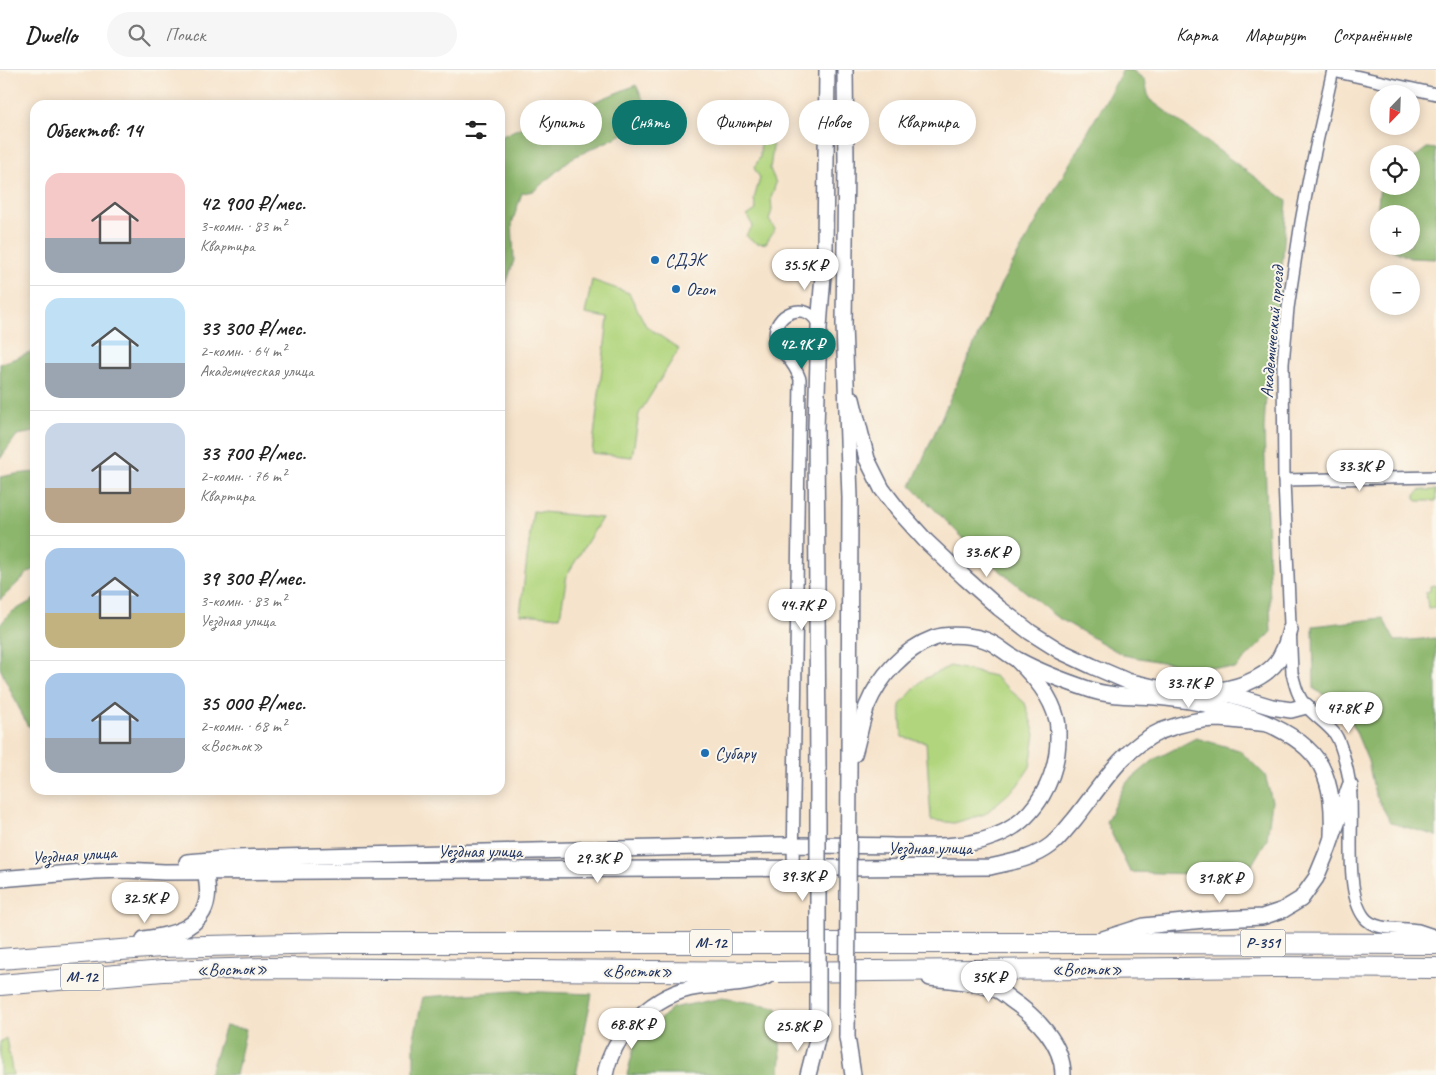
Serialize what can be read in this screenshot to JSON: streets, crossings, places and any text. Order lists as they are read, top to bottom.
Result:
{
  "streets": {
    "highway": ["М-12", "Р-351", "«Восток»"],
    "street": ["Академический проезд", "Уездная улица"]
  },
  "crossings": [
    ["Р-351", "«Восток»"]
  ],
  "places": ["СДЭК", "Ozon", "Субару"],
  "north": "bottom left",
  "page": {
    "header": "Dwello",
    "search": "Поиск",
    "nav": ["Карта", "Маршрут", "Сохранённые"],
    "map_buttons": ["+", "−"],
    "chip": [
      "Купить",
      "Снять",
      "Фильтры",
      "Новое",
      "Квартира"
    ],
    "heading": "Объектов: 14",
    "list": [
      {
        "name": "42 900 ₽/мес.",
        "note": "3-комн. · 83 m² · Квартира"
      },
      {
        "name": "33 300 ₽/мес.",
        "note": "2-комн. · 64 m² · Академическая улица"
      },
      {
        "name": "33 700 ₽/мес.",
        "note": "2-комн. · 76 m² · Квартира"
      },
      {
        "name": "39 300 ₽/мес.",
        "note": "3-комн. · 83 m² · Уездная улица"
      },
      {
        "name": "35 000 ₽/мес.",
        "note": "2-комн. · 68 m² · «Восток»"
      }
    ],
    "price": [
      "35.5K ₽",
      "42.9K ₽",
      "33.3K ₽",
      "33.6K ₽",
      "44.7K ₽",
      "33.7K ₽",
      "47.8K ₽",
      "29.3K ₽",
      "39.3K ₽",
      "31.8K ₽",
      "32.5K ₽",
      "35K ₽",
      "68.8K ₽",
      "25.8K ₽"
    ]
  }
}
